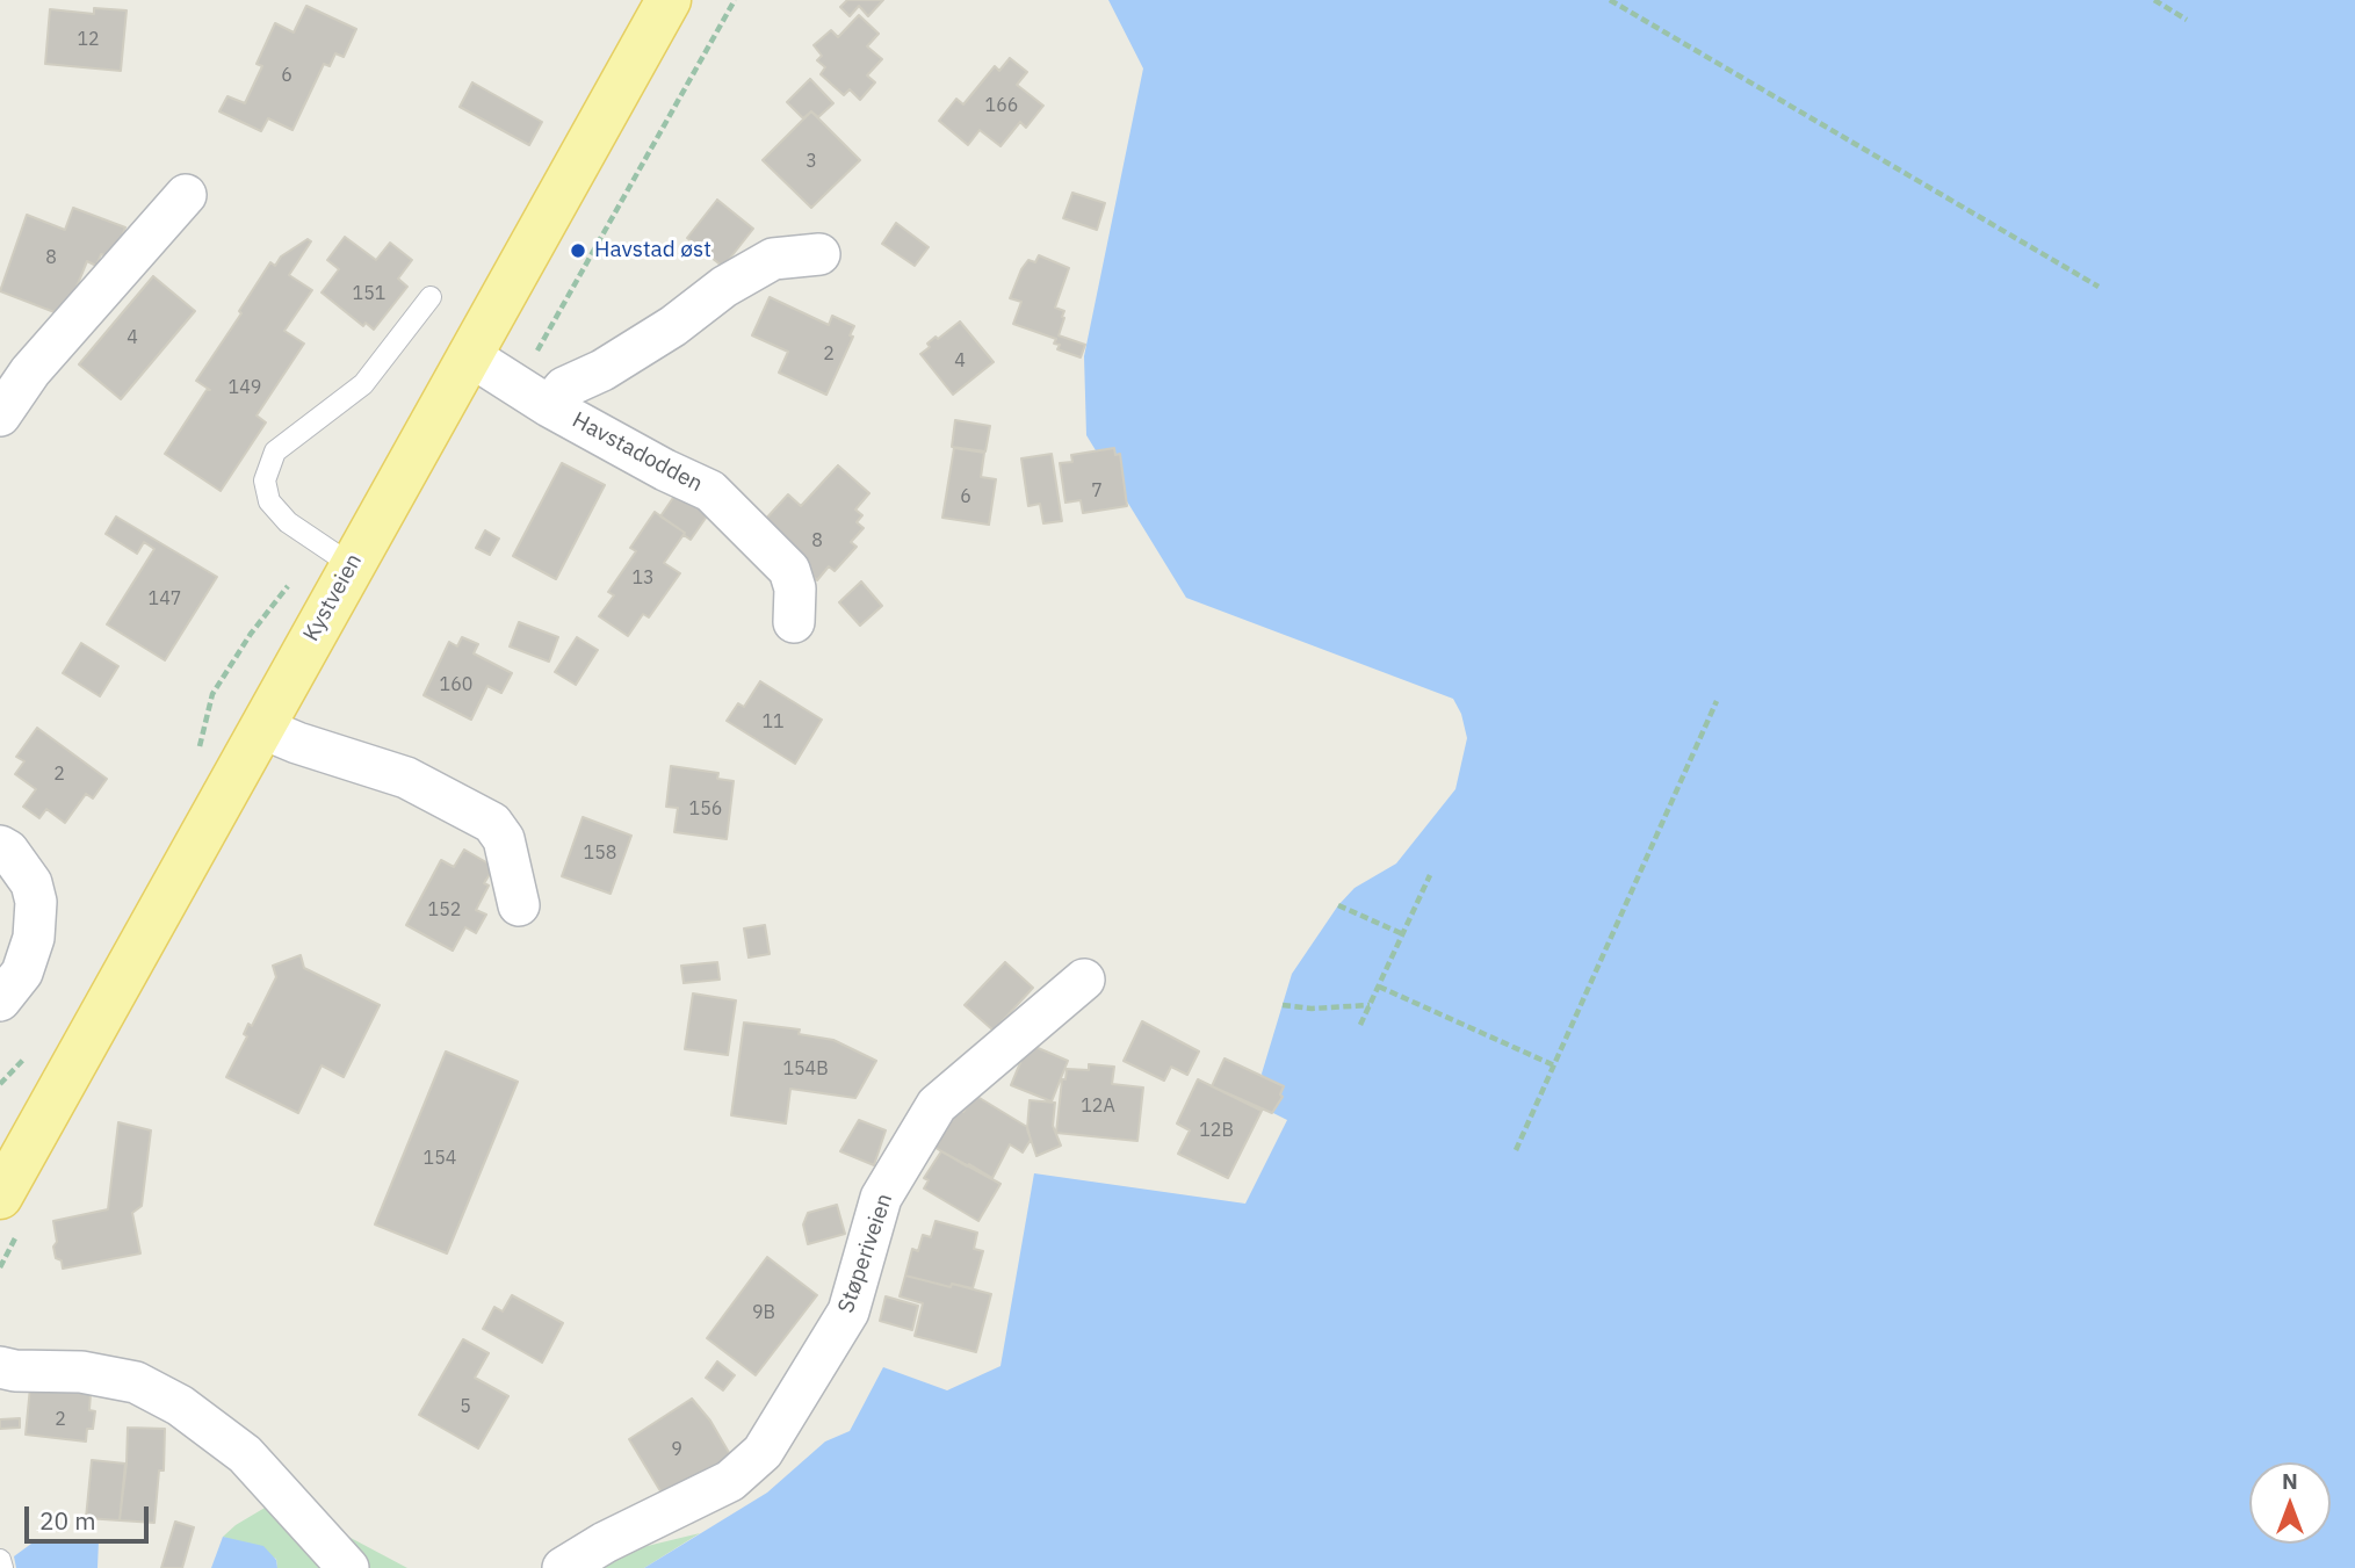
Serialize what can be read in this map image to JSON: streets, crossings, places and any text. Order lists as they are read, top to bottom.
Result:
{
  "streets": {
    "main road": ["Kystveien"],
    "street": ["Havstadodden", "Støperiveien"]
  },
  "crossings": [
    ["Havstadodden", "Kystveien"]
  ],
  "places": ["Havstad øst"],
  "house_numbers": [
    "12",
    "6",
    "166",
    "3",
    "8",
    "151",
    "4",
    "2",
    "4",
    "149",
    "7",
    "6",
    "8",
    "13",
    "147",
    "160",
    "11",
    "2",
    "156",
    "158",
    "152",
    "154B",
    "12A",
    "12B",
    "154",
    "9B",
    "5",
    "2",
    "9"
  ],
  "scale_bar": "20 m",
  "north": "top"
}
